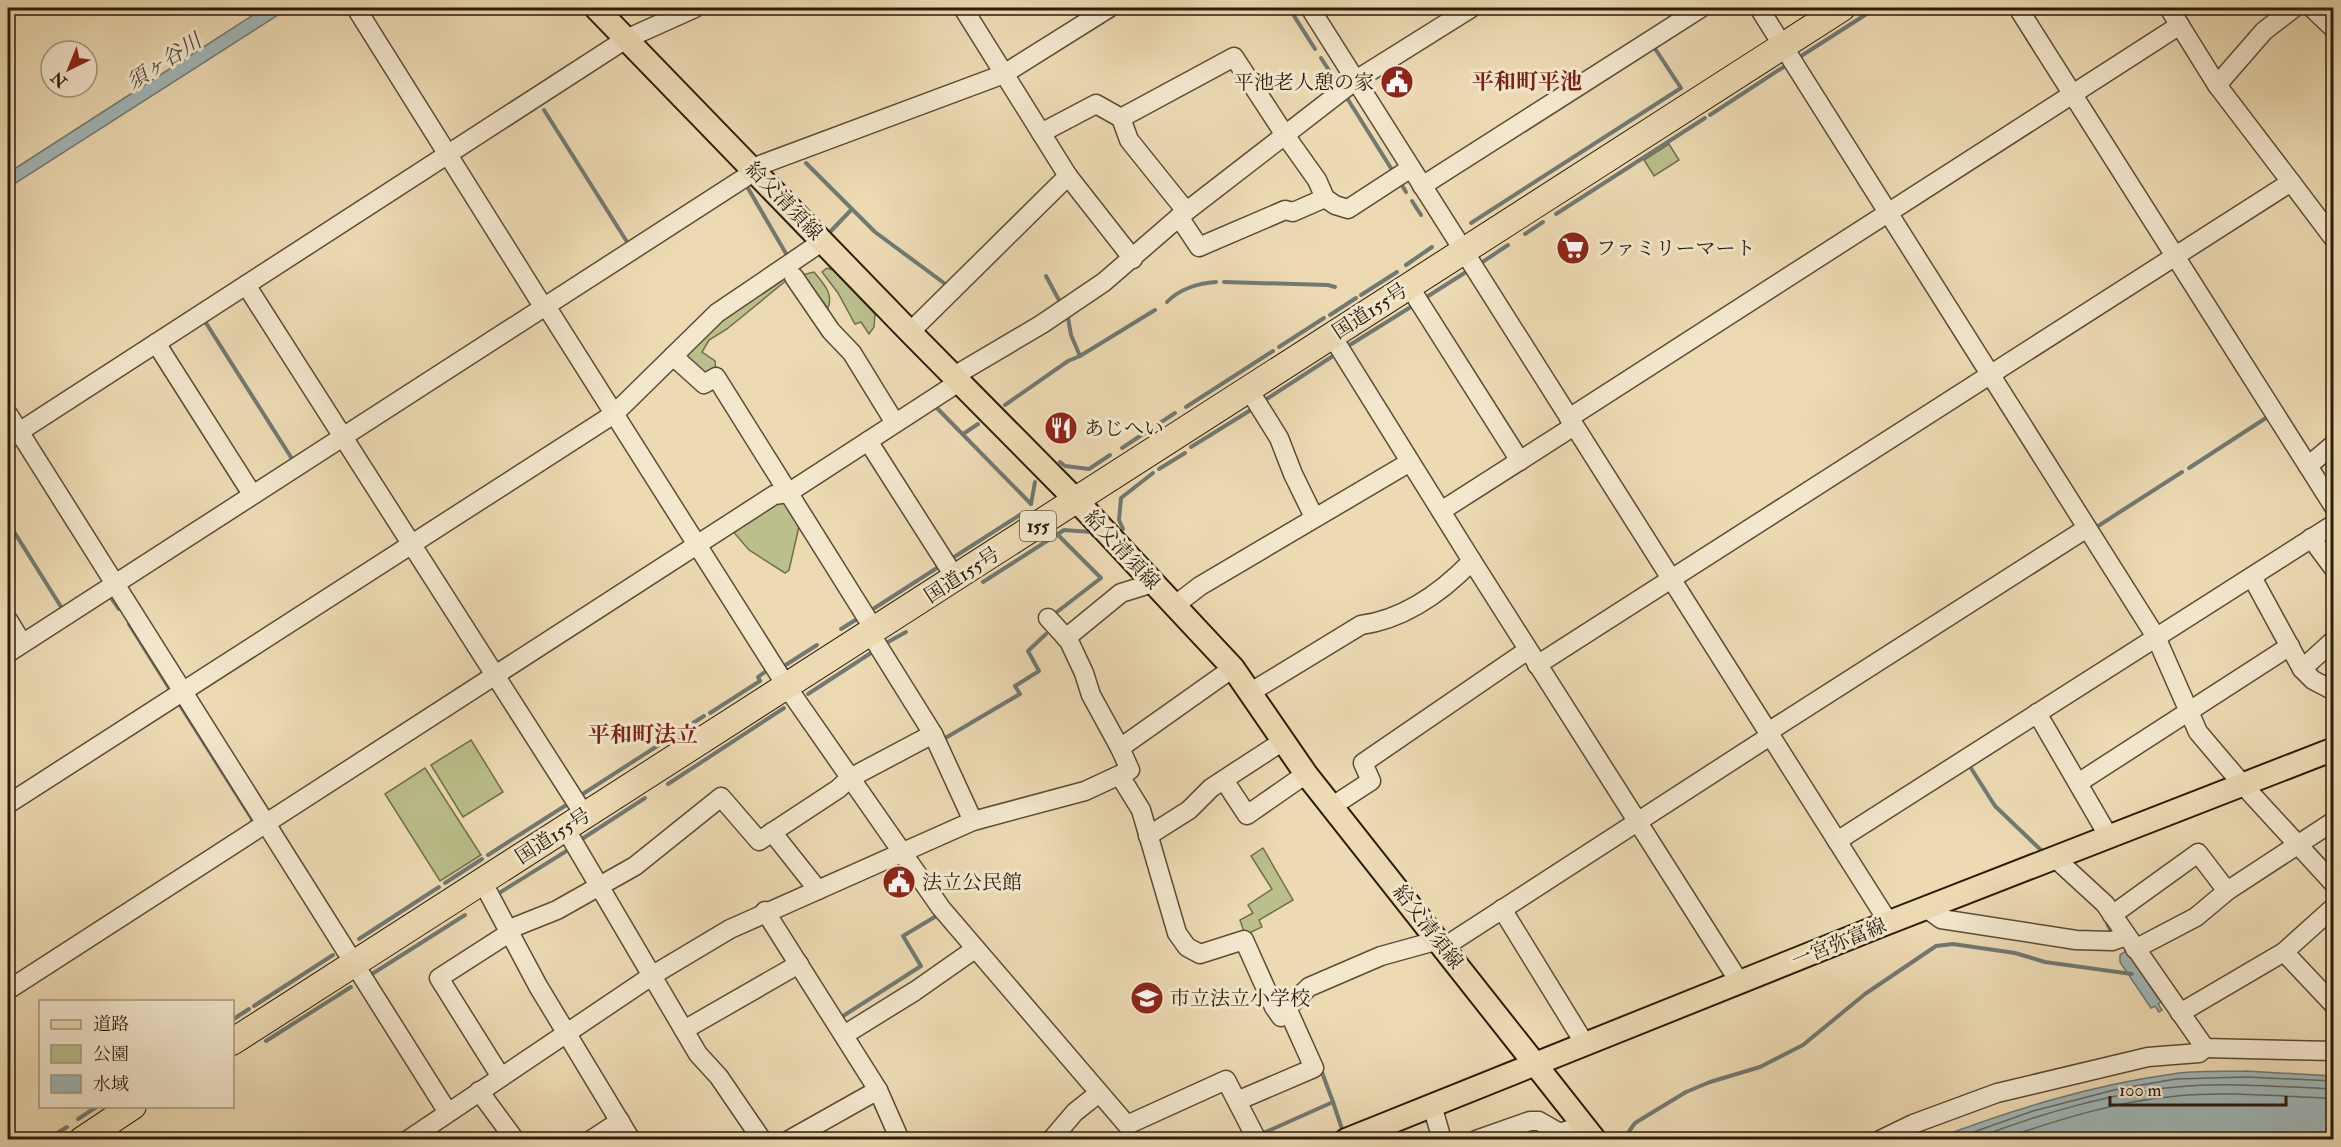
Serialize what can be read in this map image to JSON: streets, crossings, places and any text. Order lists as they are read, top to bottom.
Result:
{
  "streets": {
    "highway": ["国道155号", "155"],
    "main road": ["給父清須線", "一宮弥富線"]
  },
  "crossings": [
    ["給父清須線", "国道155号"],
    ["給父清須線", "一宮弥富線"]
  ],
  "districts": ["平和町平池", "平和町法立"],
  "water": ["須ヶ谷川"],
  "places": {
    "public building": ["平池老人憩の家", "法立公民館"],
    "supermarket": ["ファミリーマート"],
    "restaurant": ["あじへい"],
    "school or university": ["市立法立小学校"]
  },
  "legend": ["道路", "公園", "水域"],
  "scale_bar": "100 m",
  "north": "bottom left"
}
